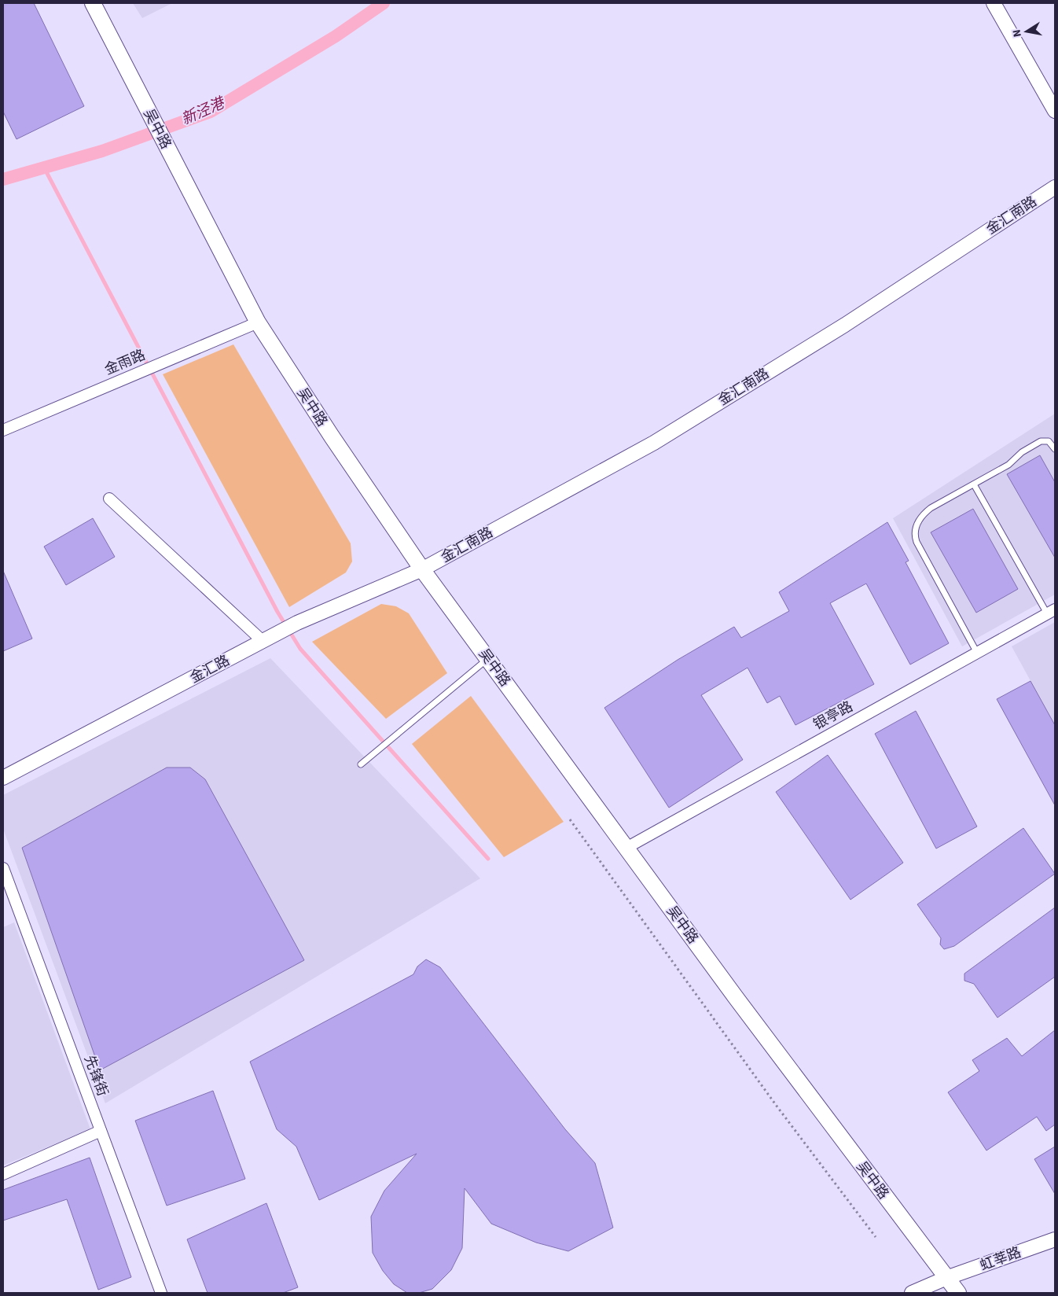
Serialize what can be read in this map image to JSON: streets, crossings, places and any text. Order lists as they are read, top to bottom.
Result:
{
  "streets": {
    "main road": ["吴中路"],
    "street": [
      "金汇南路",
      "金雨路",
      "金汇路",
      "银亭路",
      "先锋街",
      "虹莘路"
    ]
  },
  "crossings": [
    ["吴中路", "金汇南路"],
    ["吴中路", "金雨路"],
    ["吴中路", "金汇路"],
    ["吴中路", "银亭路"],
    ["吴中路", "虹莘路"],
    ["金汇南路", "金汇路"]
  ],
  "water": ["新泾港"],
  "north": "left"
}
